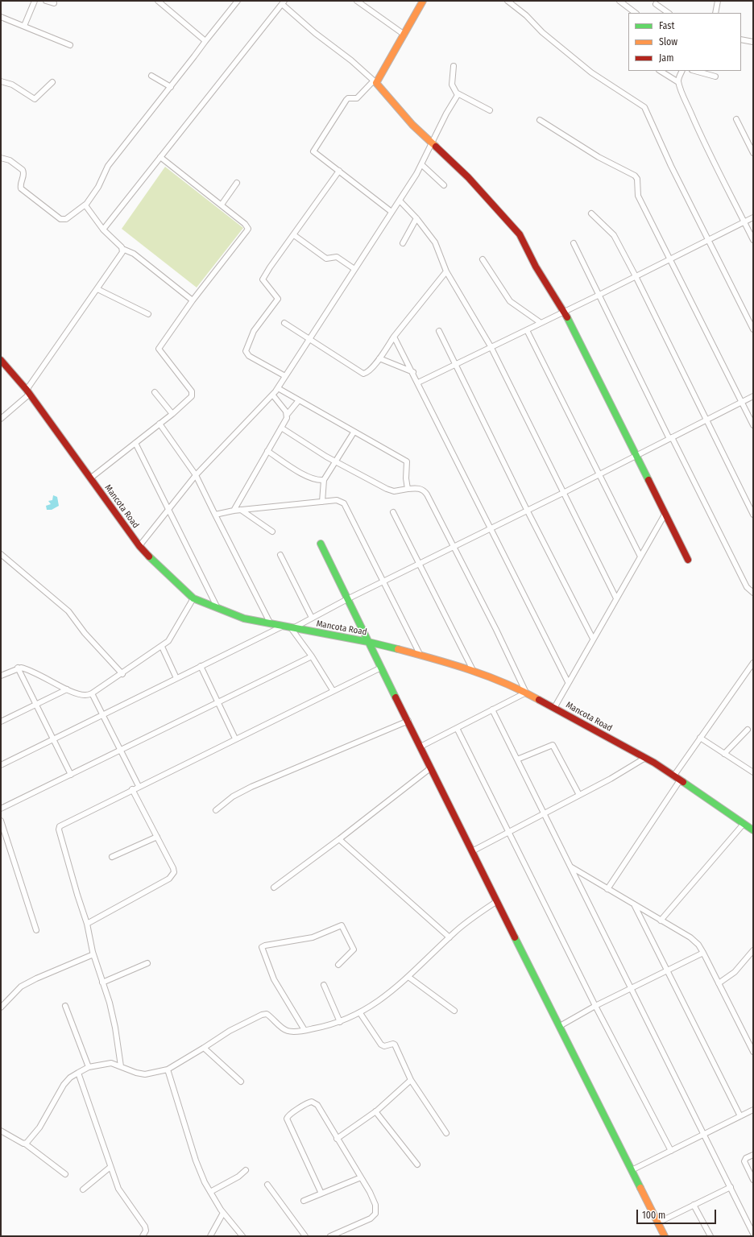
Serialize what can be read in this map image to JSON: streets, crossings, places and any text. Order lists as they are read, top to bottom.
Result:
{
  "streets": {
    "street": ["Mancota Road"]
  },
  "legend": ["Fast", "Slow", "Jam"],
  "scale_bar": "100 m"
}
